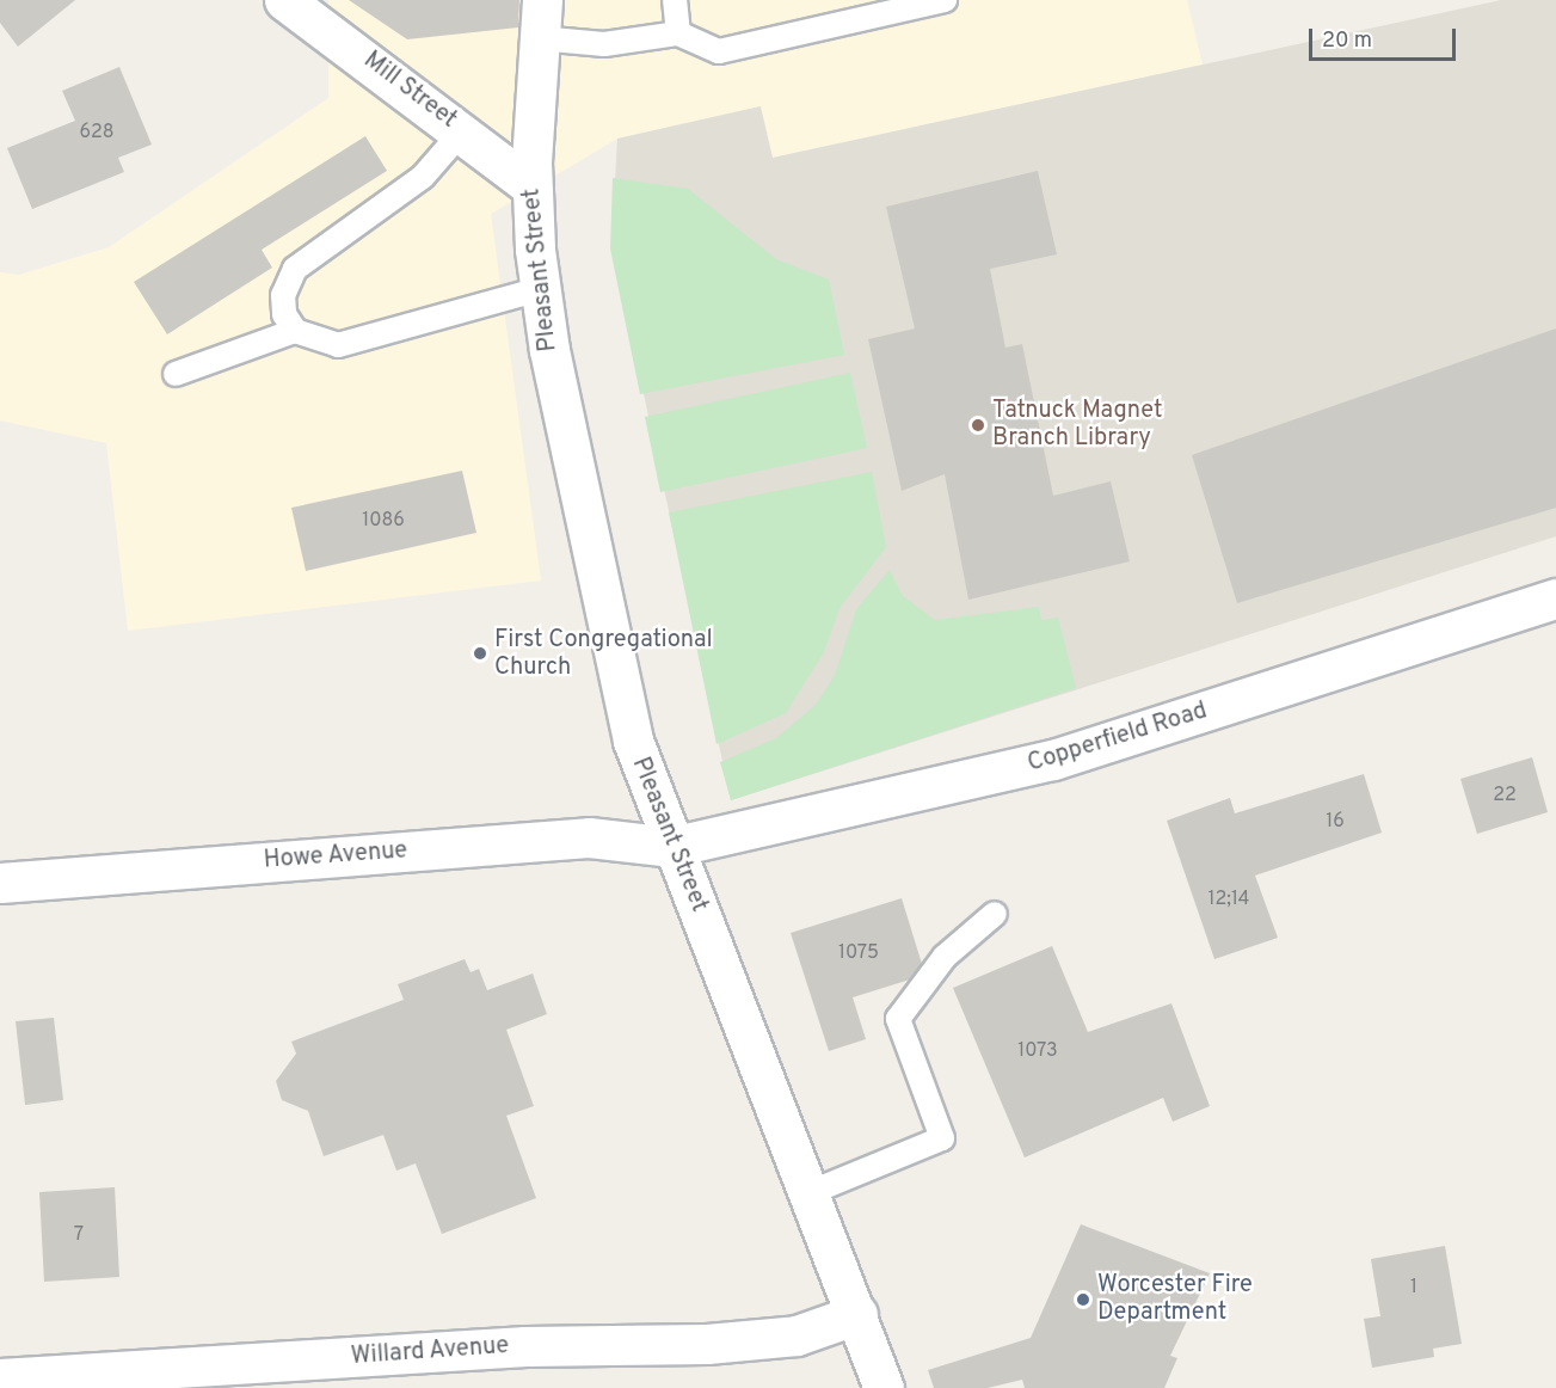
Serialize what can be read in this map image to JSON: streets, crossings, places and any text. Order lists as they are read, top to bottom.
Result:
{
  "streets": {
    "street": [
      "Mill Street",
      "Pleasant Street",
      "Copperfield Road",
      "Howe Avenue",
      "Willard Avenue"
    ]
  },
  "crossings": [
    ["Mill Street", "Pleasant Street"],
    ["Pleasant Street", "Copperfield Road"],
    ["Pleasant Street", "Howe Avenue"],
    ["Pleasant Street", "Willard Avenue"],
    ["Copperfield Road", "Howe Avenue"]
  ],
  "places": ["Tatnuck Magnet Branch Library", "First Congregational Church", "Worcester Fire Department"],
  "house_numbers": [
    "628",
    "1086",
    "22",
    "16",
    "12;14",
    "1075",
    "1073",
    "7",
    "1"
  ],
  "scale_bar": "20 m"
}
